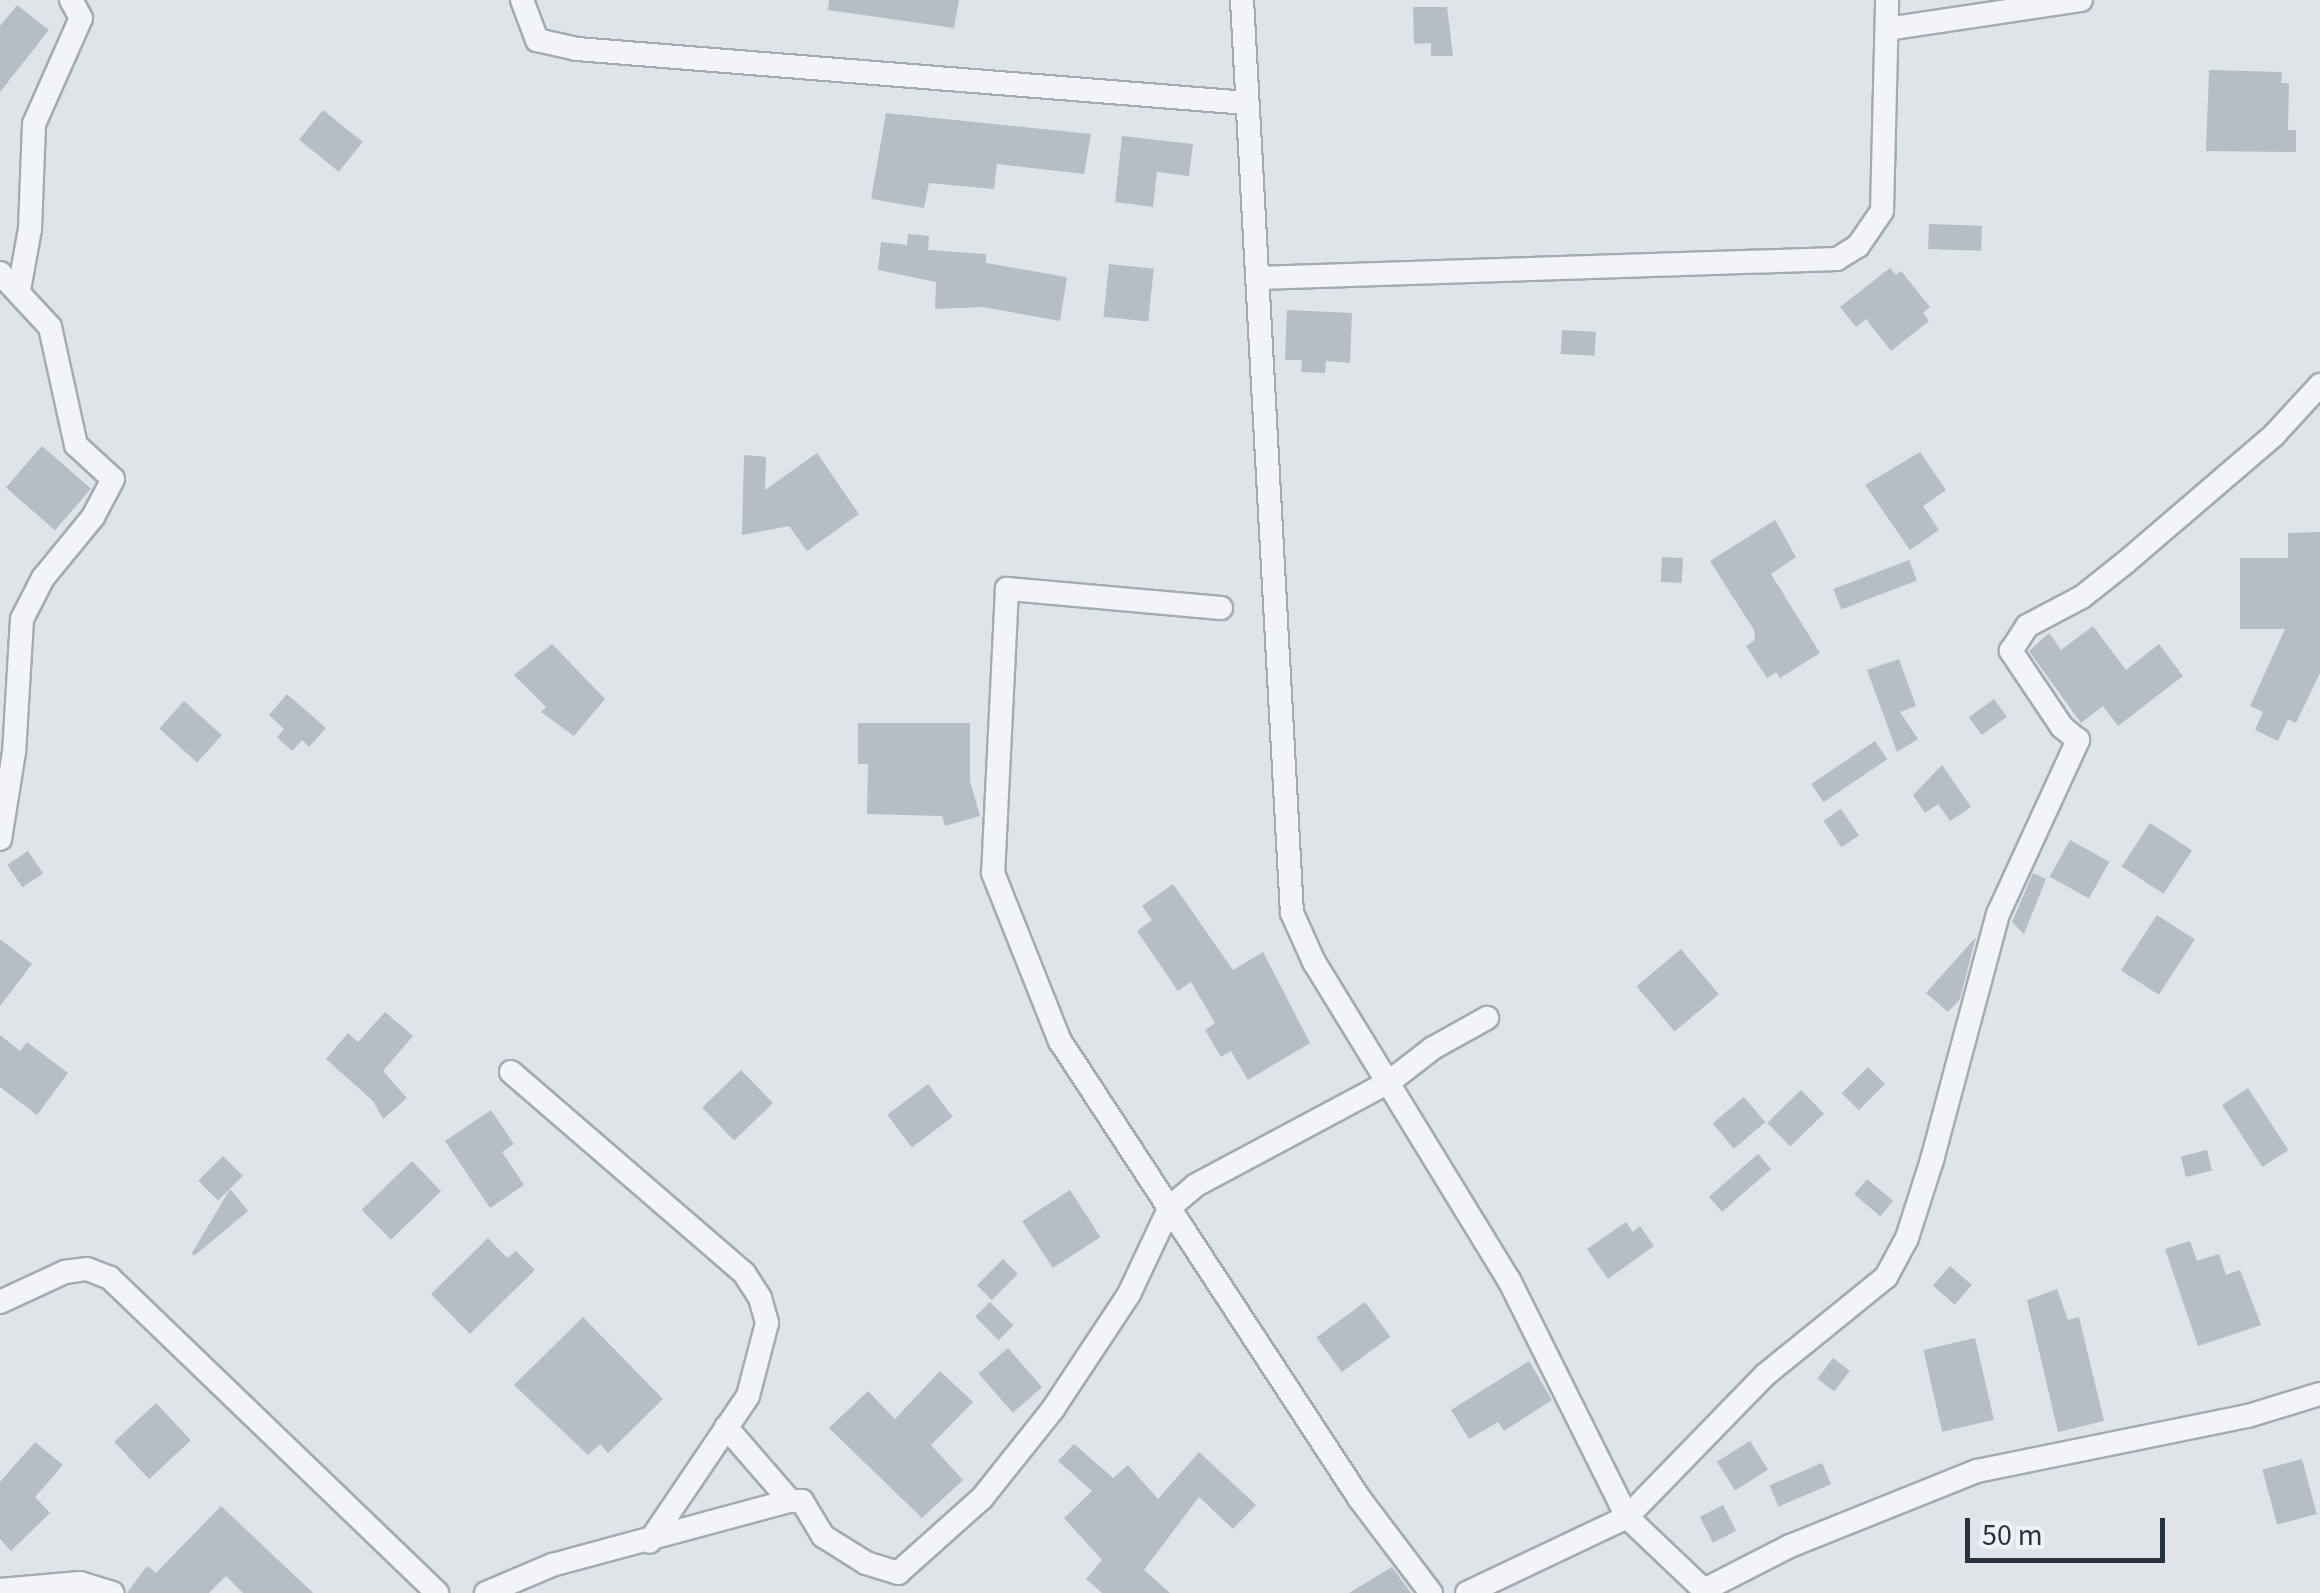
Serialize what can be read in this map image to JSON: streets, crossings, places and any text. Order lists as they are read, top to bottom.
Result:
{
  "scale_bar": "50 m"
}
